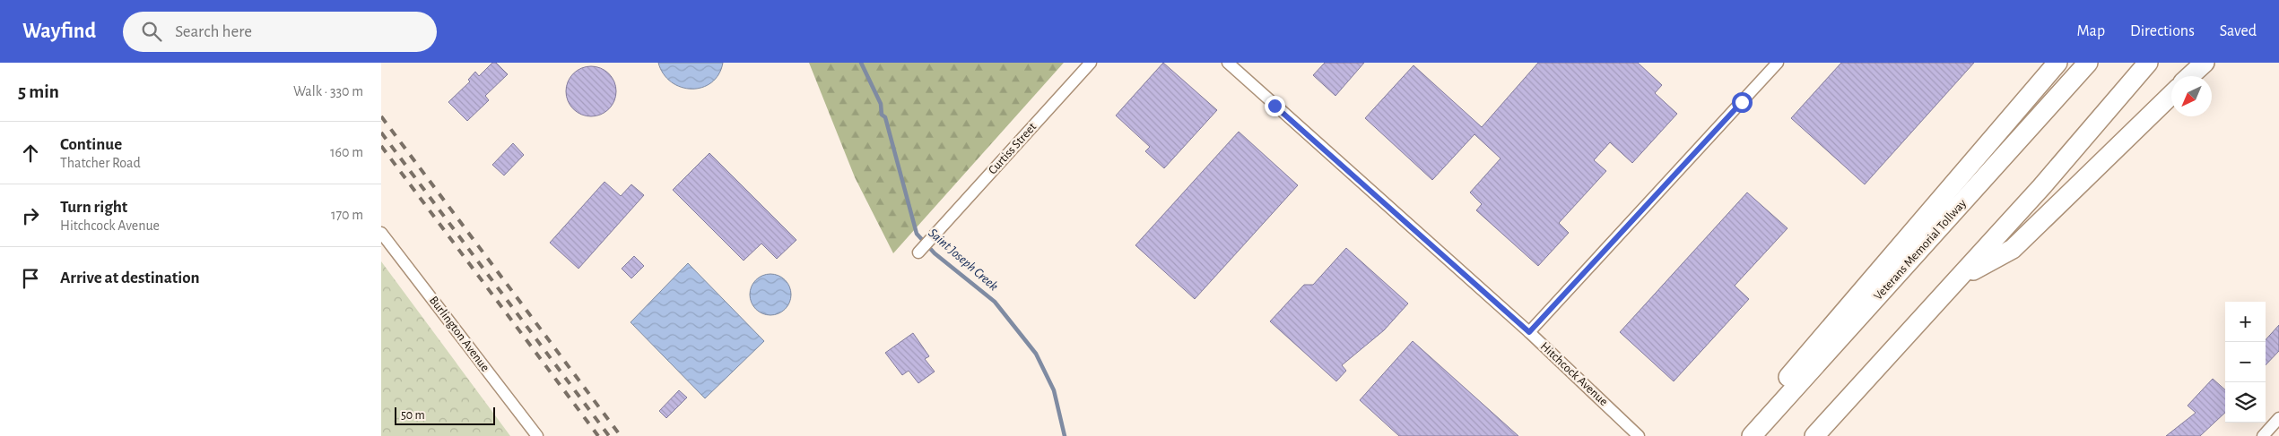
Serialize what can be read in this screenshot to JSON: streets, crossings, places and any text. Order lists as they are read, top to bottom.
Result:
{
  "streets": {
    "highway": ["Veterans Memorial Tollway"],
    "street": ["Curtiss Street", "Burlington Avenue", "Hitchcock Avenue"]
  },
  "water": ["Saint Joseph Creek"],
  "scale_bar": "50 m",
  "north": "bottom left",
  "page": {
    "header": "Wayfind",
    "search": "Search here",
    "nav": ["Map", "Directions", "Saved"],
    "heading": ["5 min", "Walk · 330 m"],
    "list": [
      ["Continue", "Thatcher Road", "160 m"],
      ["Turn right", "Hitchcock Avenue", "170 m"],
      "Arrive at destination"
    ],
    "map_buttons": ["+", "−"],
    "scale": "50 m"
  }
}
